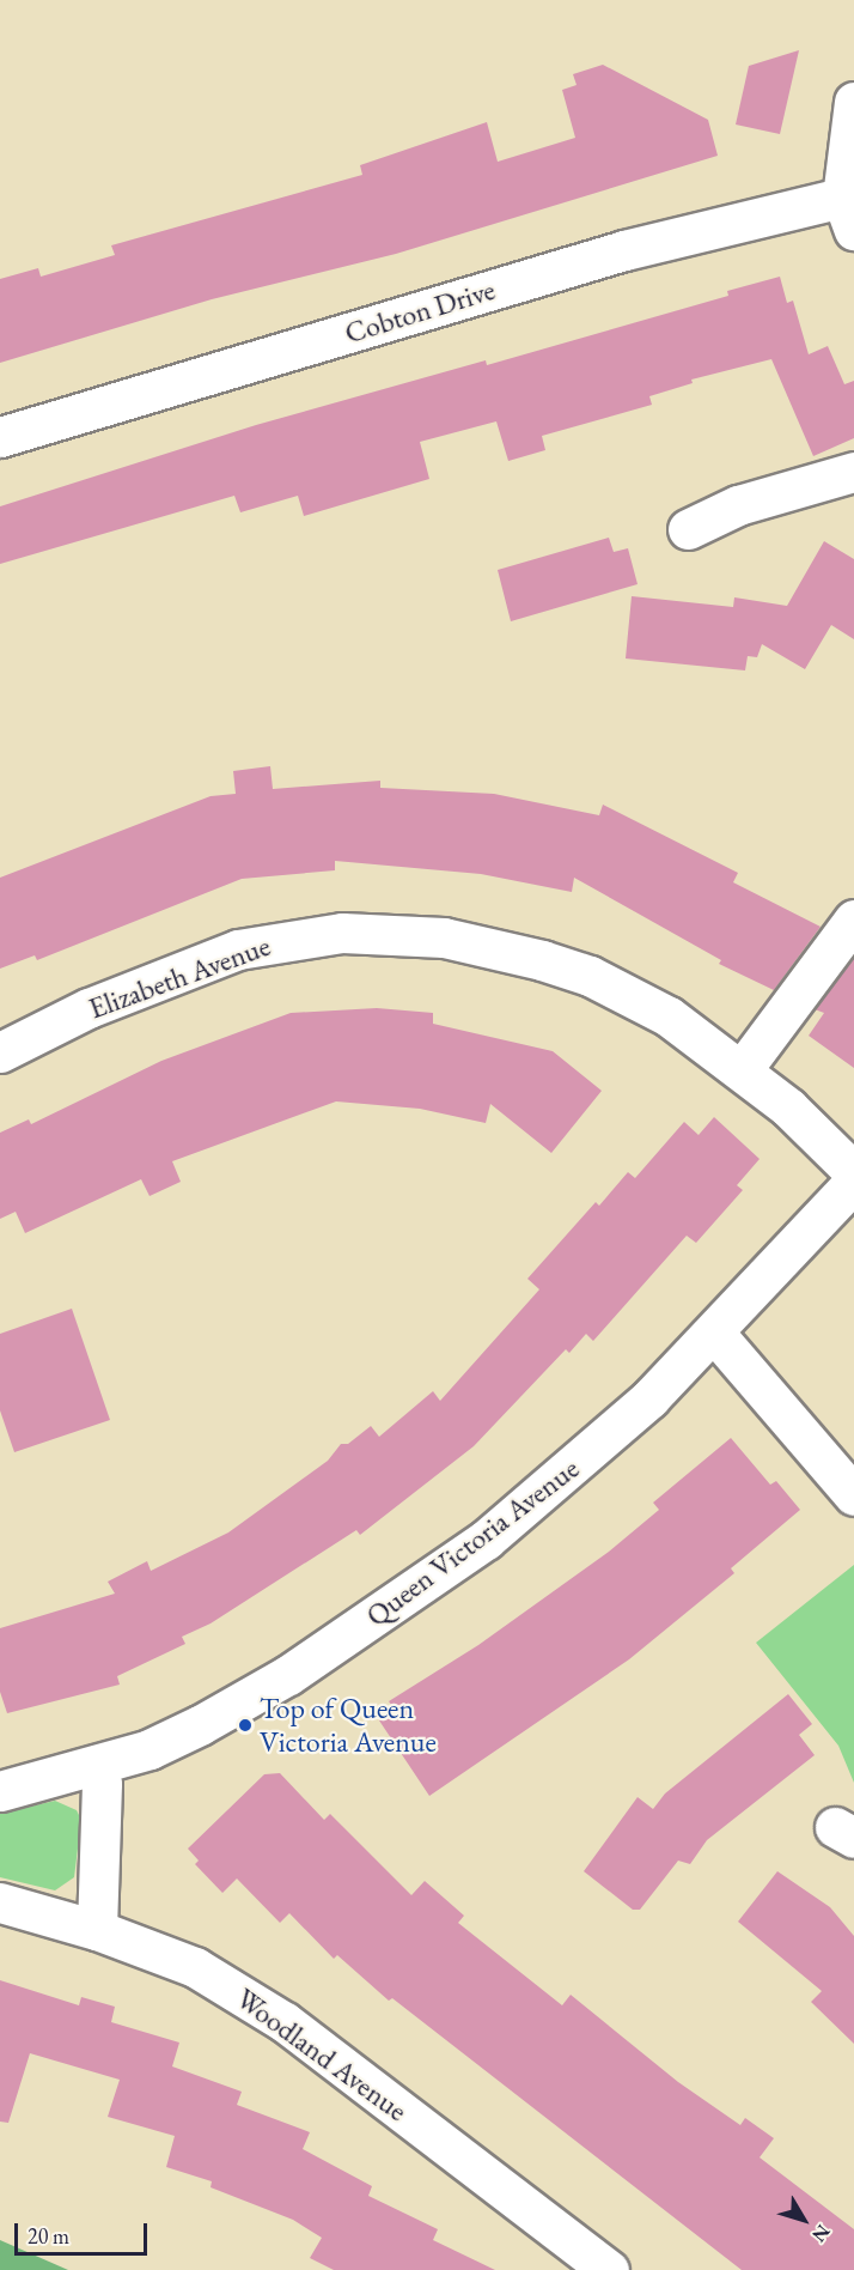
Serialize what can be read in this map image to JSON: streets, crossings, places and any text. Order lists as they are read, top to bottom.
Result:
{
  "streets": {
    "street": [
      "Cobton Drive",
      "Elizabeth Avenue",
      "Queen Victoria Avenue",
      "Woodland Avenue"
    ]
  },
  "places": ["Top of Queen Victoria Avenue"],
  "scale_bar": "20 m",
  "north": "bottom right"
}
